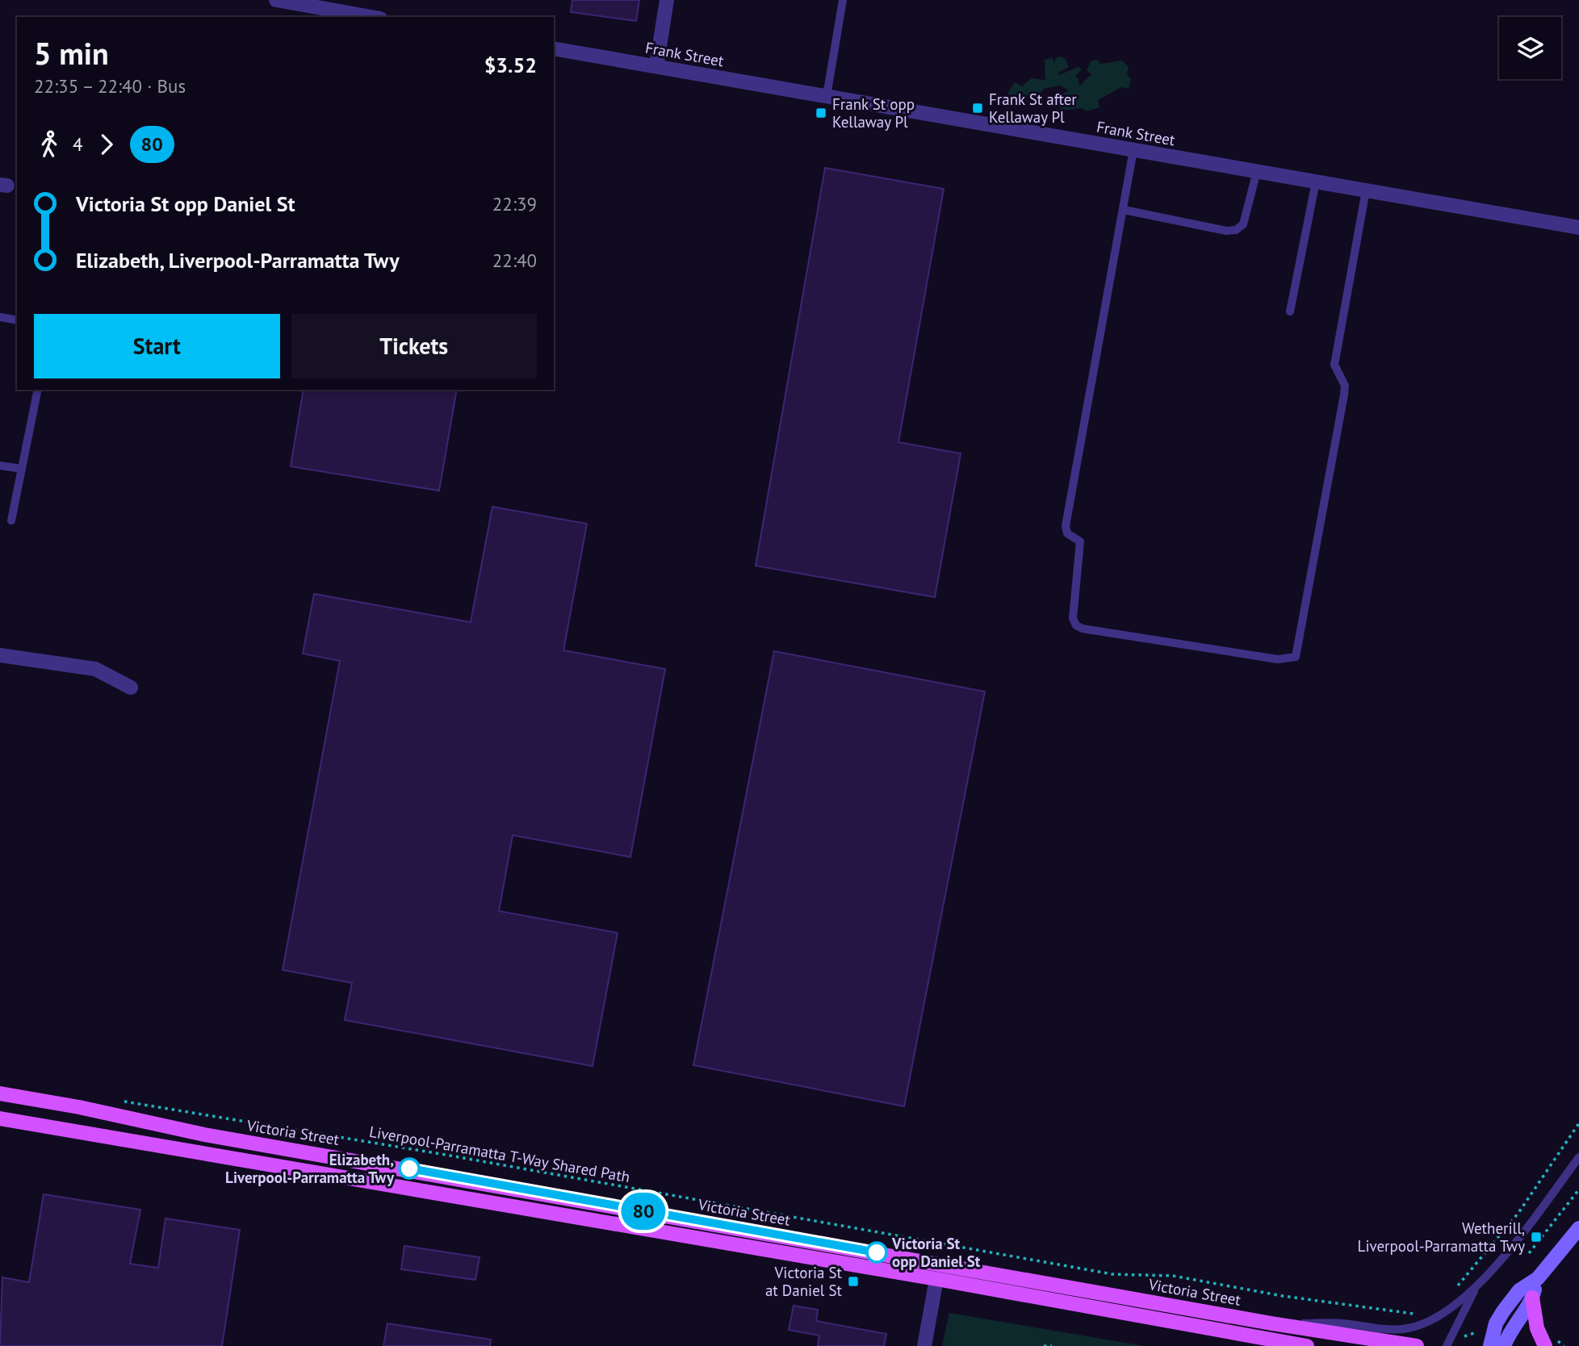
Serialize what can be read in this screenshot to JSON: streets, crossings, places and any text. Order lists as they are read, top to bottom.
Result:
{
  "streets": {
    "main road": ["Victoria Street"],
    "street": ["Frank Street"],
    "path": ["Liverpool-Parramatta T-Way Shared Path"]
  },
  "places": {
    "transit": [
      "Frank St after Kellaway Pl",
      "Frank St opp Kellaway Pl",
      "Wetherill, Liverpool-Parramatta Twy",
      "Victoria St at Daniel St"
    ],
    "other": ["Elizabeth, Liverpool-Parramatta Twy", "Victoria St opp Daniel St"]
  },
  "lines": ["bus line 80"],
  "page": {
    "on_map": "80",
    "heading": ["5 min", "22:35 – 22:40 · Bus", "$3.52"],
    "legs": ["4", "80"],
    "list": [
      {
        "name": "Victoria St opp Daniel St",
        "value": "22:39"
      },
      {
        "name": "Elizabeth, Liverpool-Parramatta Twy",
        "value": "22:40"
      }
    ],
    "buttons": ["Start", "Tickets"]
  }
}
